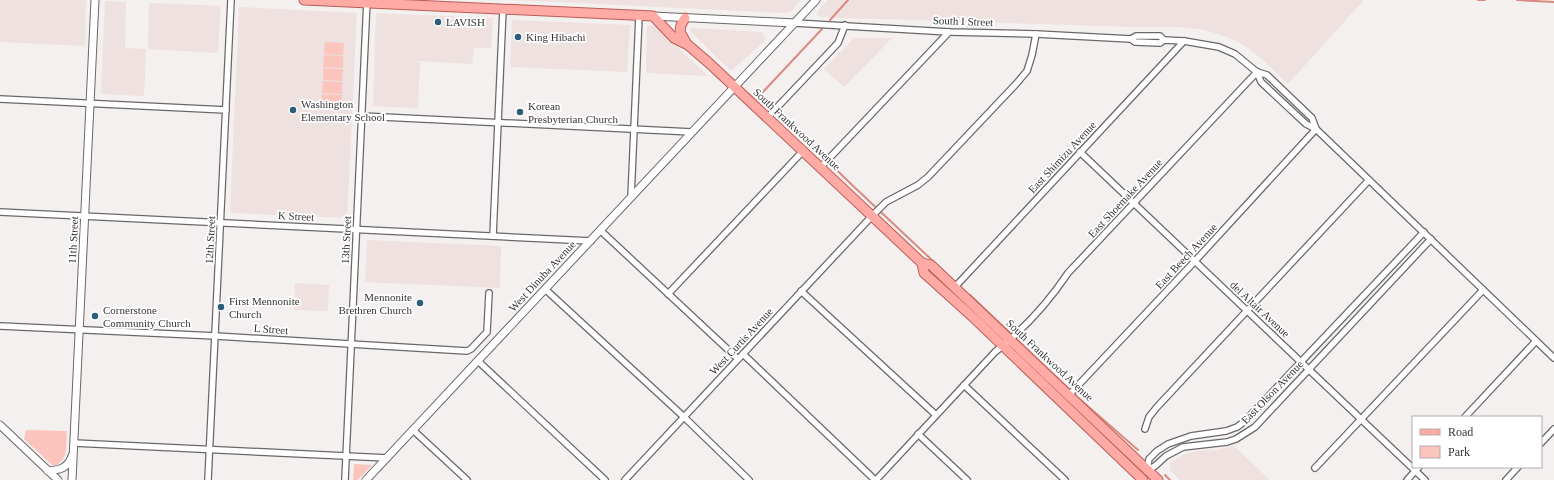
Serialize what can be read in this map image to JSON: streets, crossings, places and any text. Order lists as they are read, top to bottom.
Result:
{
  "streets": {
    "main road": ["South Frankwood Avenue"],
    "street": [
      "South I Street",
      "East Shimizu Avenue",
      "East Shoemake Avenue",
      "K Street",
      "11th Street",
      "12th Street",
      "13th Street",
      "East Beech Avenue",
      "West Dinuba Avenue",
      "del Altair Avenue",
      "L Street",
      "West Curtis Avenue",
      "East Olson Avenue"
    ]
  },
  "crossings": [
    ["South I Street", "East Shimizu Avenue"],
    ["South I Street", "East Shoemake Avenue"],
    ["South I Street", "West Dinuba Avenue"],
    ["South I Street", "West Curtis Avenue"],
    ["South Frankwood Avenue", "East Shimizu Avenue"],
    ["South Frankwood Avenue", "East Shoemake Avenue"],
    ["South Frankwood Avenue", "East Beech Avenue"],
    ["South Frankwood Avenue", "West Dinuba Avenue"],
    ["South Frankwood Avenue", "West Curtis Avenue"],
    ["South Frankwood Avenue", "East Olson Avenue"],
    ["East Shimizu Avenue", "del Altair Avenue"],
    ["East Shoemake Avenue", "del Altair Avenue"],
    ["K Street", "11th Street"],
    ["K Street", "12th Street"],
    ["K Street", "13th Street"],
    ["K Street", "West Dinuba Avenue"],
    ["11th Street", "L Street"],
    ["12th Street", "L Street"],
    ["13th Street", "L Street"],
    ["East Beech Avenue", "del Altair Avenue"],
    ["del Altair Avenue", "East Olson Avenue"]
  ],
  "places": [
    "LAVISH",
    "King Hibachi",
    "Washington Elementary School",
    "Korean Presbyterian Church",
    "Mennonite Brethren Church",
    "First Mennonite Church",
    "Cornerstone Community Church"
  ],
  "legend": ["Road", "Park"]
}
